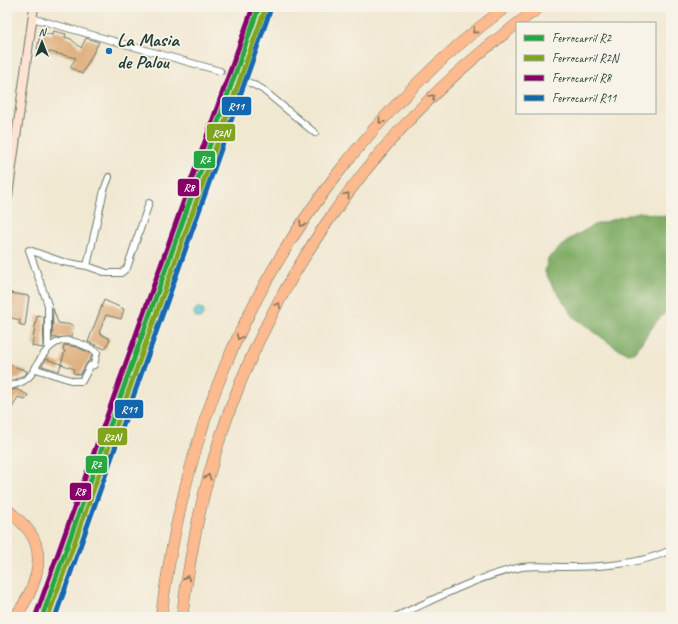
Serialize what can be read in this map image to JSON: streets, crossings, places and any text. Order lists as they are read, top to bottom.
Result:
{
  "places": ["La Masia de Palou"],
  "lines": [
    "rail line R2",
    "rail line R8",
    "rail line R2N",
    "rail line R11"
  ],
  "legend": [
    "Ferrocarril R2",
    "Ferrocarril R2N",
    "Ferrocarril R8",
    "Ferrocarril R11"
  ],
  "north": "top"
}
